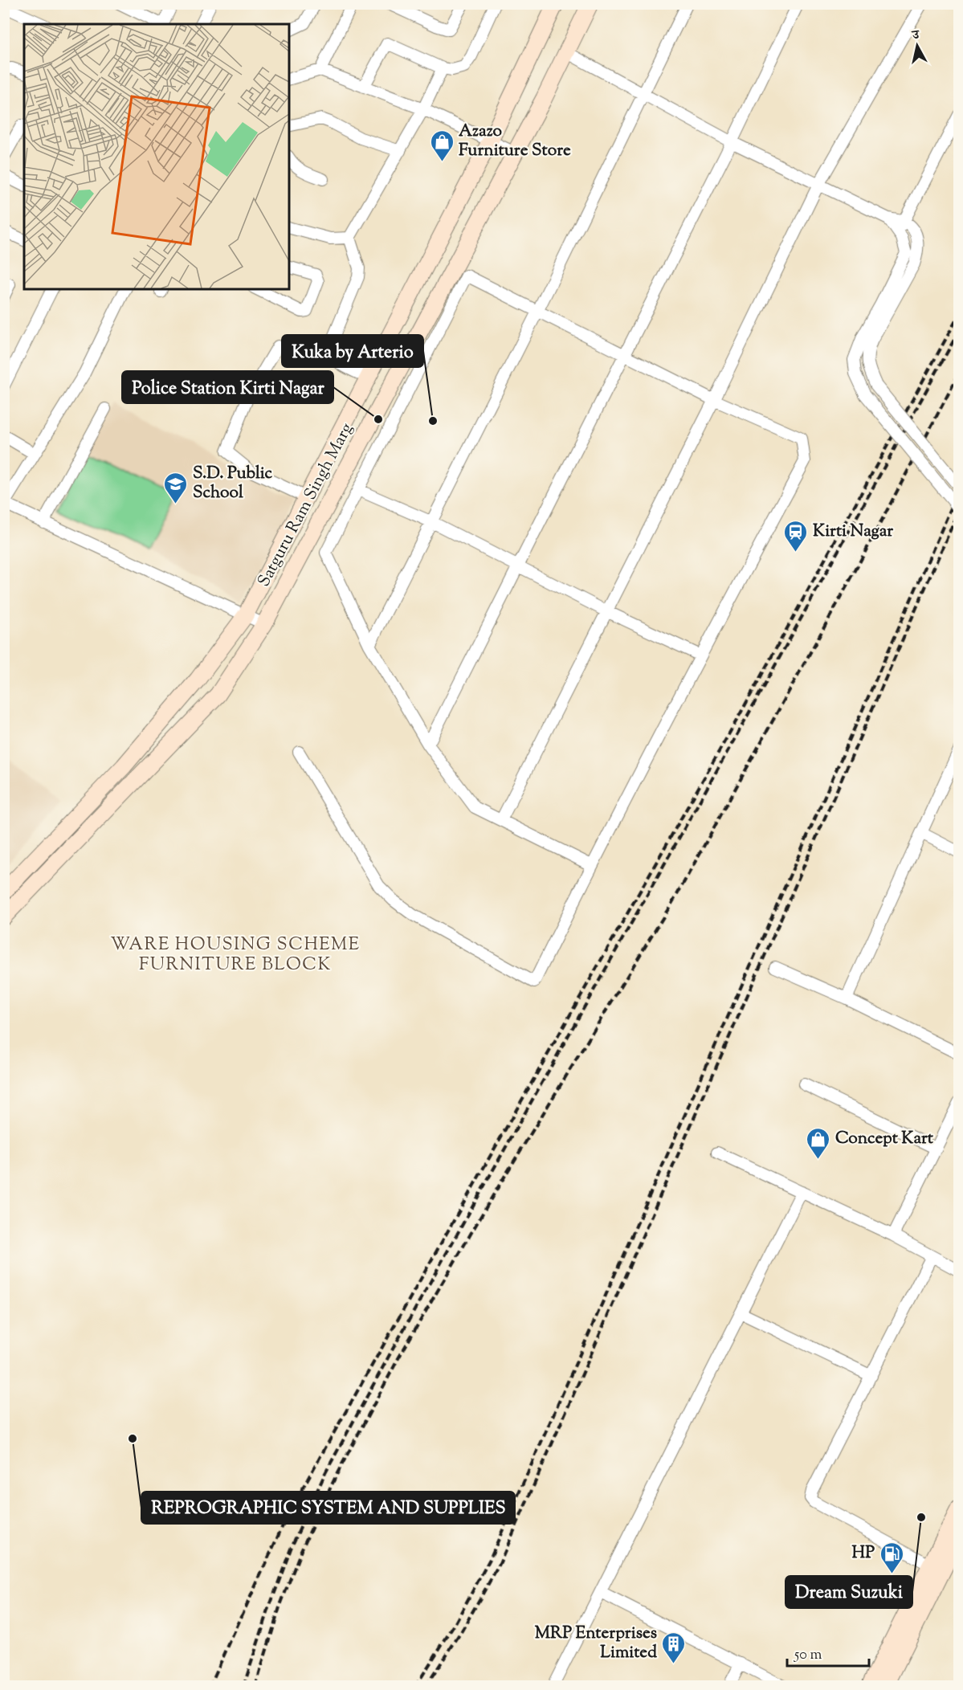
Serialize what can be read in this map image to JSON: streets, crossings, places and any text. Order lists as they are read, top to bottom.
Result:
{
  "streets": {
    "main road": ["Satguru Ram Singh Marg"]
  },
  "districts": ["WARE HOUSING SCHEME FURNITURE BLOCK"],
  "places": {
    "shop": ["Azazo Furniture Store", "Concept Kart"],
    "other": [
      "Police Station Kirti Nagar",
      "Kuka by Arterio",
      "REPROGRAPHIC SYSTEM AND SUPPLIES",
      "Dream Suzuki"
    ],
    "school or university": ["S.D. Public School"],
    "station": ["Kirti Nagar"],
    "fuel station": ["HP"],
    "building": ["MRP Enterprises Limited"]
  },
  "scale_bar": "50 m",
  "north": "top"
}
